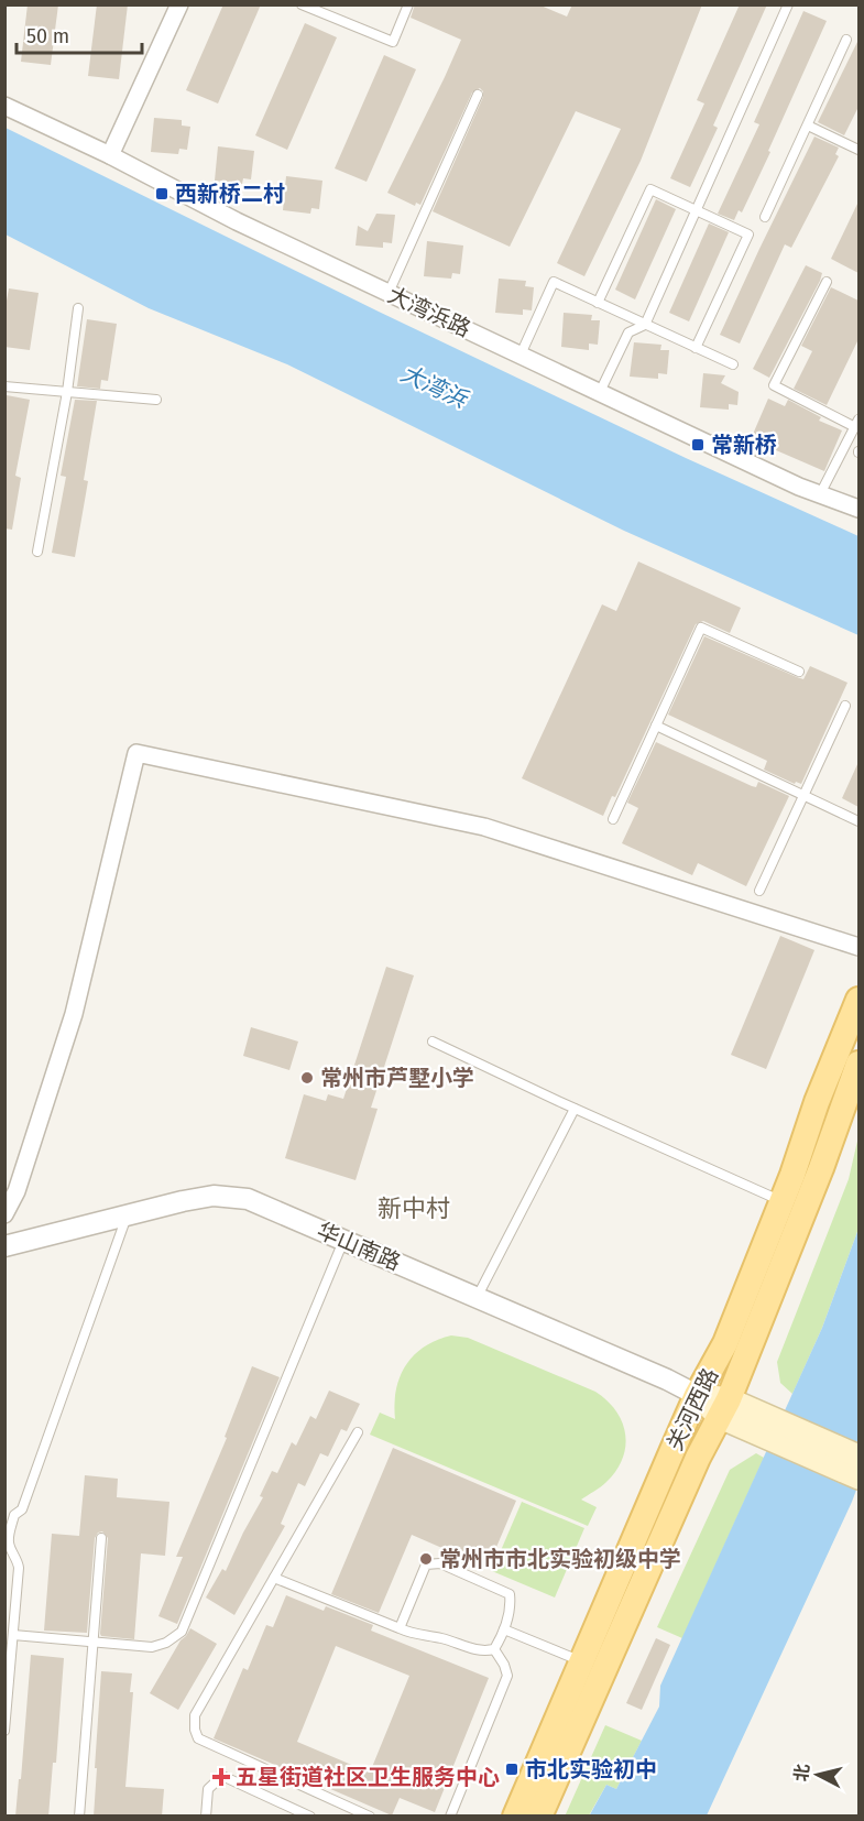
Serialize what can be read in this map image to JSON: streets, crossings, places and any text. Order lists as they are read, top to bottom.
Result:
{
  "streets": {
    "main road": ["关河西路"],
    "street": ["大湾浜路", "华山南路"]
  },
  "crossings": [
    ["华山南路", "关河西路"]
  ],
  "districts": ["新中村"],
  "water": ["大湾浜"],
  "places": {
    "transit": ["西新桥二村", "常新桥", "市北实验初中"],
    "other": ["常州市芦墅小学", "常州市市北实验初级中学"],
    "health": ["五星街道社区卫生服务中心"]
  },
  "scale_bar": "50 m",
  "north": "left"
}
